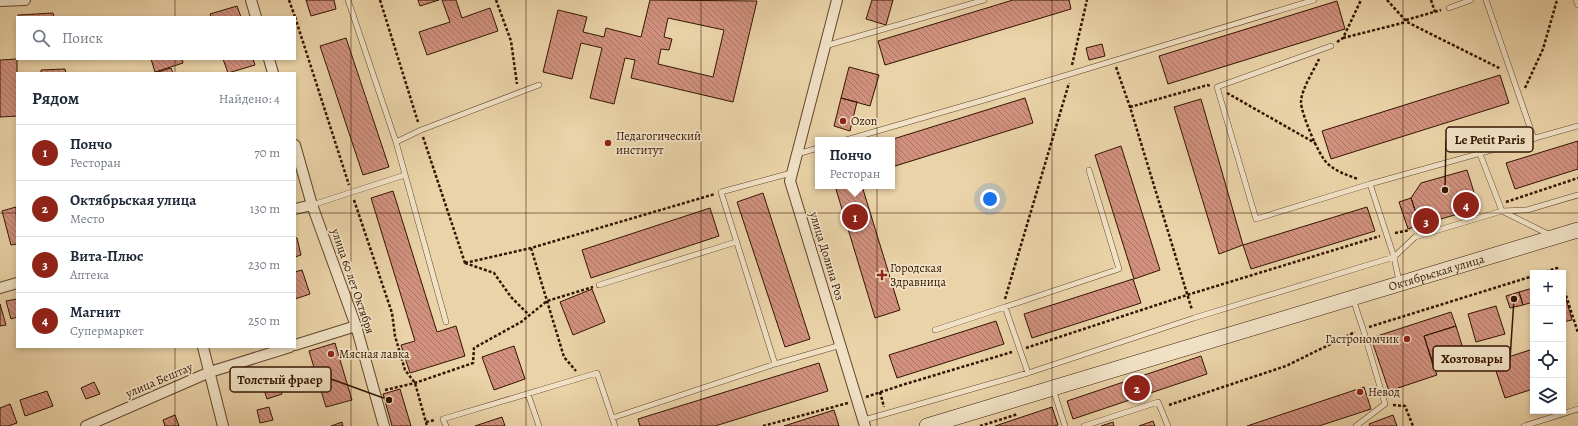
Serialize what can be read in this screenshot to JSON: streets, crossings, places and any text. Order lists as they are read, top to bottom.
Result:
{
  "streets": {
    "main road": ["Октябрьская улица"],
    "street": ["улица Долина Роз", "улица 60 лет Октября", "улица Бештау"]
  },
  "places": {
    "other": [
      "Ozon",
      "Педагогический институт",
      "Le Petit Paris",
      "Хозтовары",
      "Гастрономчик",
      "Мясная лавка",
      "Невод",
      "Толстый фраер"
    ],
    "health": ["Городская Здравница"]
  },
  "page": {
    "search": "Поиск",
    "heading": ["Рядом", "Найдено: 4"],
    "list": [
      {
        "mark": "1",
        "name": "Пончо",
        "note": "Ресторан",
        "value": "70 m"
      },
      {
        "mark": "2",
        "name": "Октябрьская улица",
        "note": "Место",
        "value": "130 m"
      },
      {
        "mark": "3",
        "name": "Вита-Плюс",
        "note": "Аптека",
        "value": "230 m"
      },
      {
        "mark": "4",
        "name": "Магнит",
        "note": "Супермаркет",
        "value": "250 m"
      }
    ],
    "popup": ["Пончо", "Ресторан"],
    "pins": [
      "4",
      "1",
      "3",
      "2"
    ],
    "map_buttons": ["+", "−"]
  }
}
